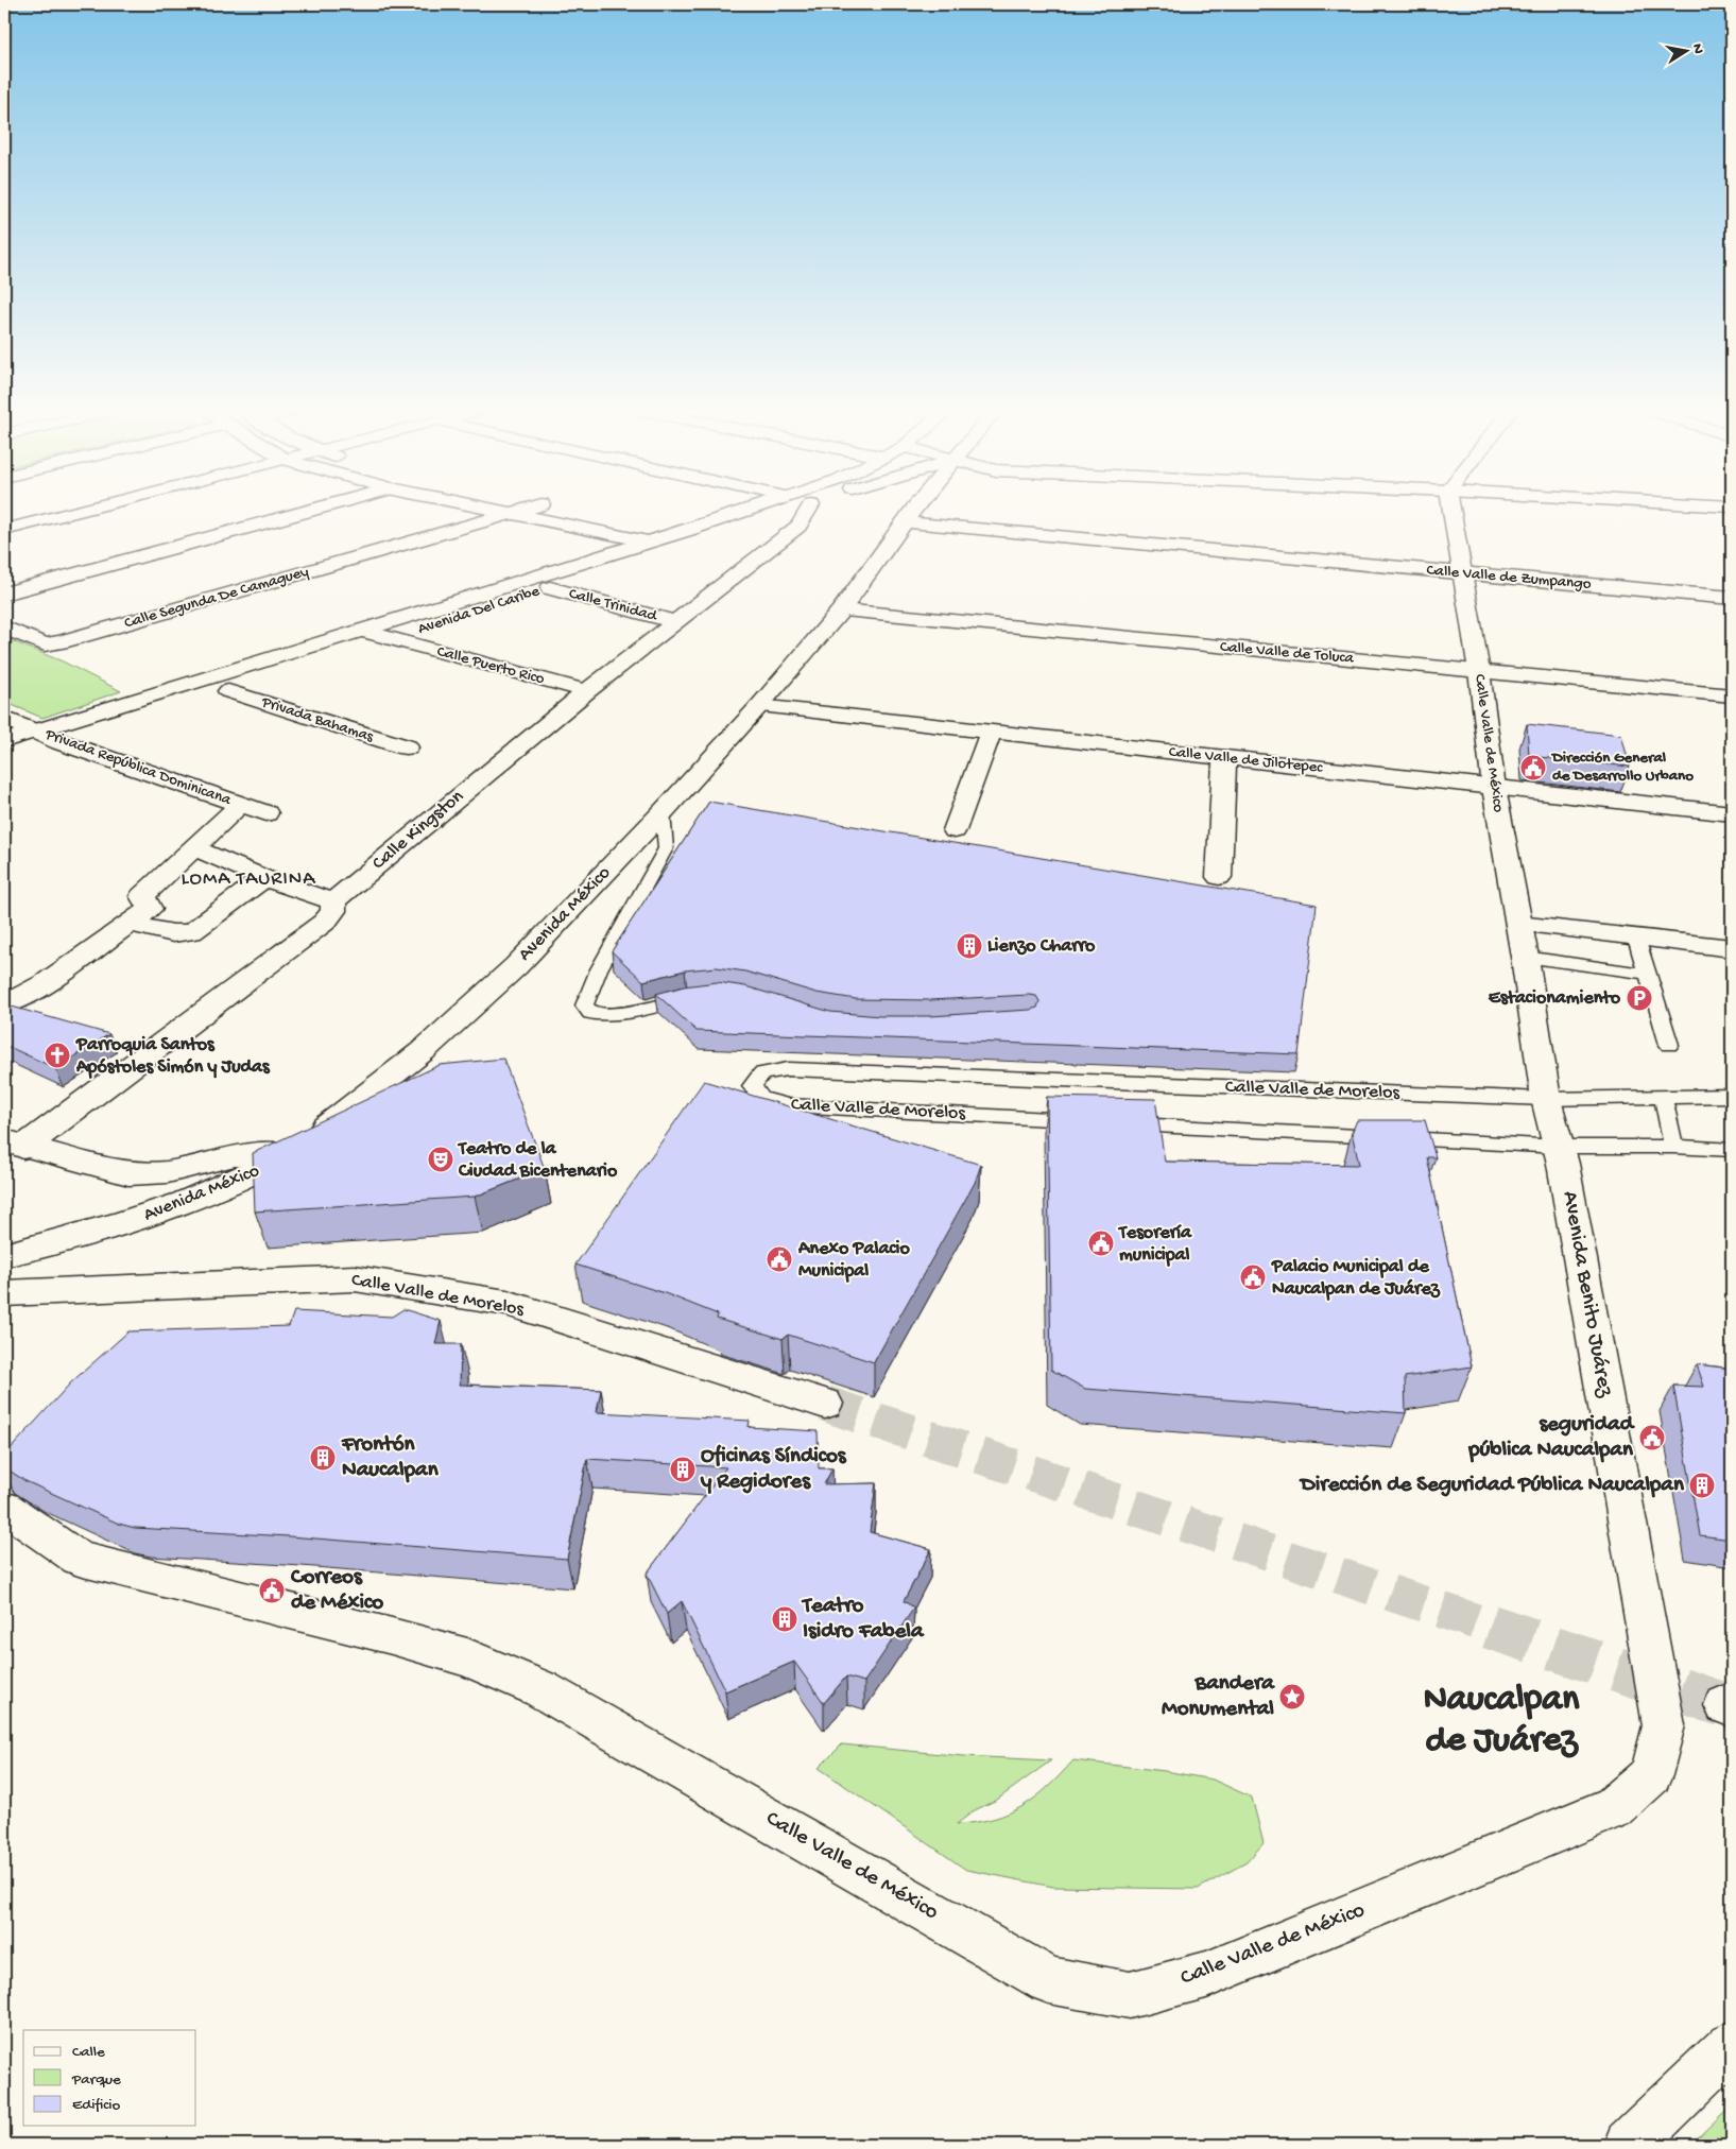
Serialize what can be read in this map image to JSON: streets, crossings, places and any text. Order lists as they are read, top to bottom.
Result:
{
  "streets": {
    "street": [
      "Calle Valle de Zumpango",
      "Calle Segunda De Camaguey",
      "Calle Trinidad",
      "Avenida Del Caribe",
      "Calle Valle de Toluca",
      "Calle Puerto Rico",
      "Privada Bahamas",
      "Calle Valle de México",
      "Calle Valle de Jilotepec",
      "Privada República Dominicana",
      "Calle Kingston",
      "Avenida México",
      "Calle Valle de Morelos",
      "Avenida Benito Juárez"
    ]
  },
  "crossings": [
    ["Calle Valle de Zumpango", "Calle Valle de México"],
    ["Calle Valle de Zumpango", "Avenida México"],
    ["Calle Trinidad", "Avenida Del Caribe"],
    ["Calle Trinidad", "Calle Kingston"],
    ["Avenida Del Caribe", "Calle Puerto Rico"],
    ["Avenida Del Caribe", "Privada Bahamas"],
    ["Avenida Del Caribe", "Privada República Dominicana"],
    ["Calle Valle de Toluca", "Calle Valle de México"],
    ["Calle Valle de Toluca", "Avenida México"],
    ["Calle Puerto Rico", "Calle Kingston"],
    ["Calle Valle de México", "Calle Valle de Jilotepec"],
    ["Calle Valle de México", "Calle Valle de Morelos"],
    ["Calle Valle de México", "Avenida Benito Juárez"],
    ["Calle Valle de Jilotepec", "Avenida México"],
    ["Calle Valle de Morelos", "Avenida Benito Juárez"]
  ],
  "districts": ["LOMA TAURINA", "Naucalpan de Juárez"],
  "places": {
    "public building": [
      "Dirección General de Desarrollo Urbano",
      "Tesorería municipal",
      "Anexo Palacio Municipal",
      "Palacio Municipal de Naucalpan de Juárez",
      "seguridad pública Naucalpan",
      "Correos de México"
    ],
    "building": [
      "Lienzo Charro",
      "Frontón Naucalpan",
      "Oficinas Síndicos y Regidores",
      "Dirección de Seguridad Pública Naucalpan",
      "Teatro Isidro Fabela"
    ],
    "parking": ["Estacionamiento"],
    "church": ["Parroquia Santos Apóstoles Simón y Judas"],
    "theatre": ["Teatro de la Ciudad Bicentenario"],
    "place": ["Bandera Monumental"]
  },
  "legend": ["Calle", "Parque", "Edificio"],
  "north": "right"
}
